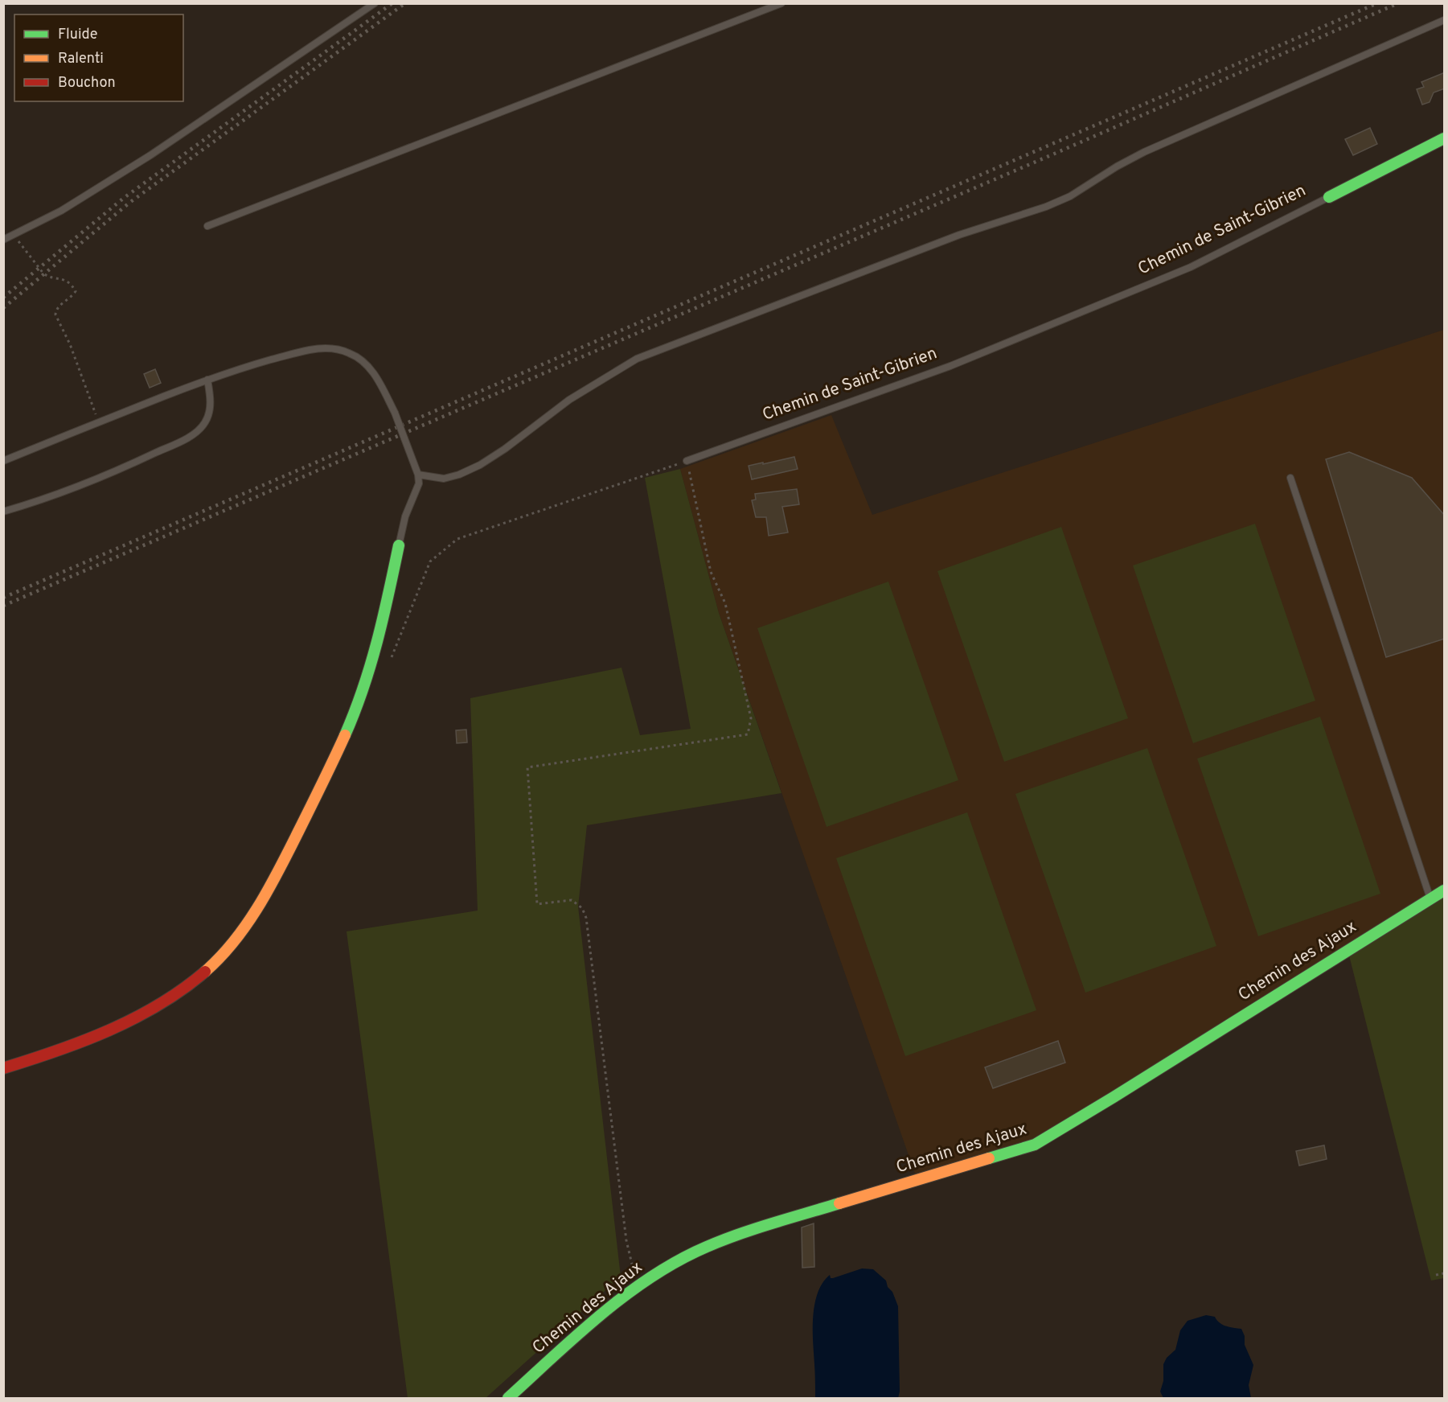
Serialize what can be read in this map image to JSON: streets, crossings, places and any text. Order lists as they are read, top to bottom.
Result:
{
  "streets": {
    "street": ["Chemin de Saint-Gibrien", "Chemin des Ajaux"]
  },
  "legend": ["Fluide", "Ralenti", "Bouchon"]
}
